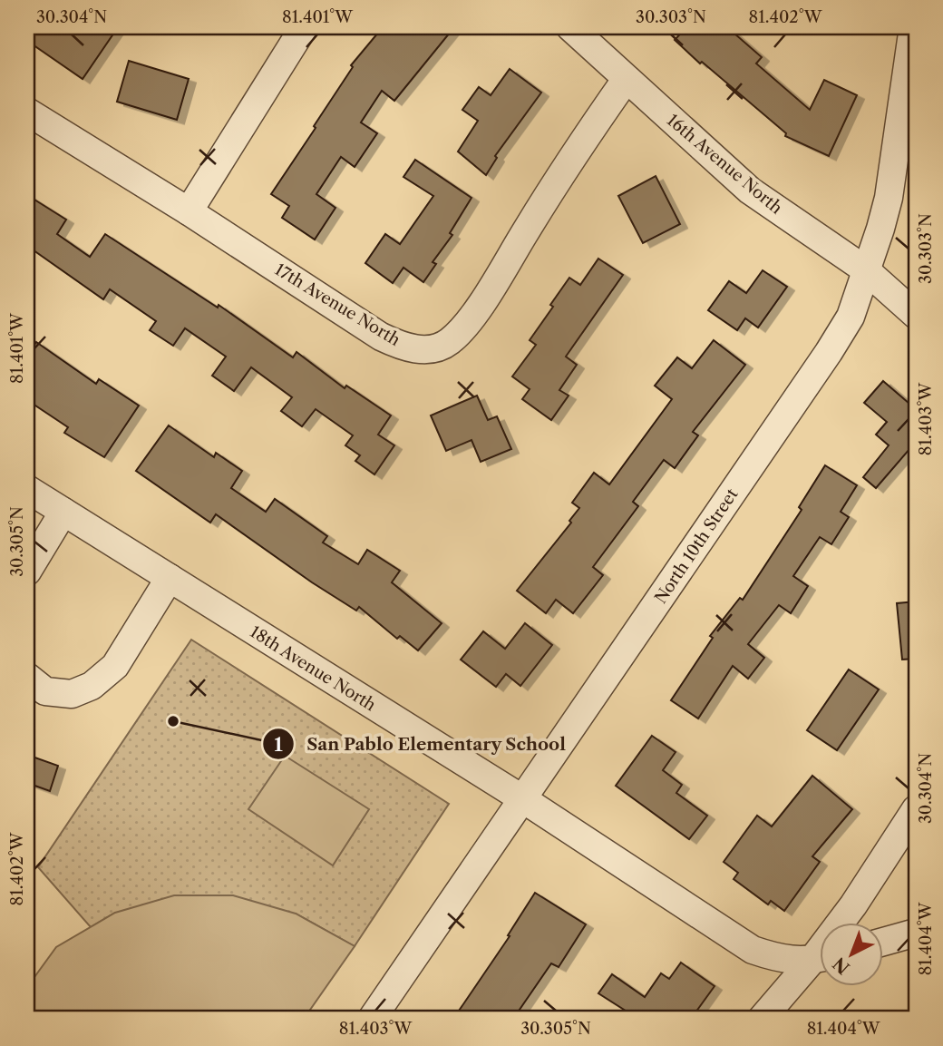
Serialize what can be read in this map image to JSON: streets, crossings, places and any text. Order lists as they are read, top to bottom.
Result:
{
  "streets": {
    "street": [
      "16th Avenue North",
      "17th Avenue North",
      "North 10th Street",
      "18th Avenue North"
    ]
  },
  "crossings": [
    ["16th Avenue North", "17th Avenue North"],
    ["16th Avenue North", "North 10th Street"],
    ["North 10th Street", "18th Avenue North"]
  ],
  "places": ["San Pablo Elementary School"],
  "north": "bottom left",
  "coordinates": [
    "30.304°N",
    "81.401°W",
    "30.303°N",
    "81.402°W",
    "81.403°W",
    "30.305°N",
    "81.404°W"
  ]
}
